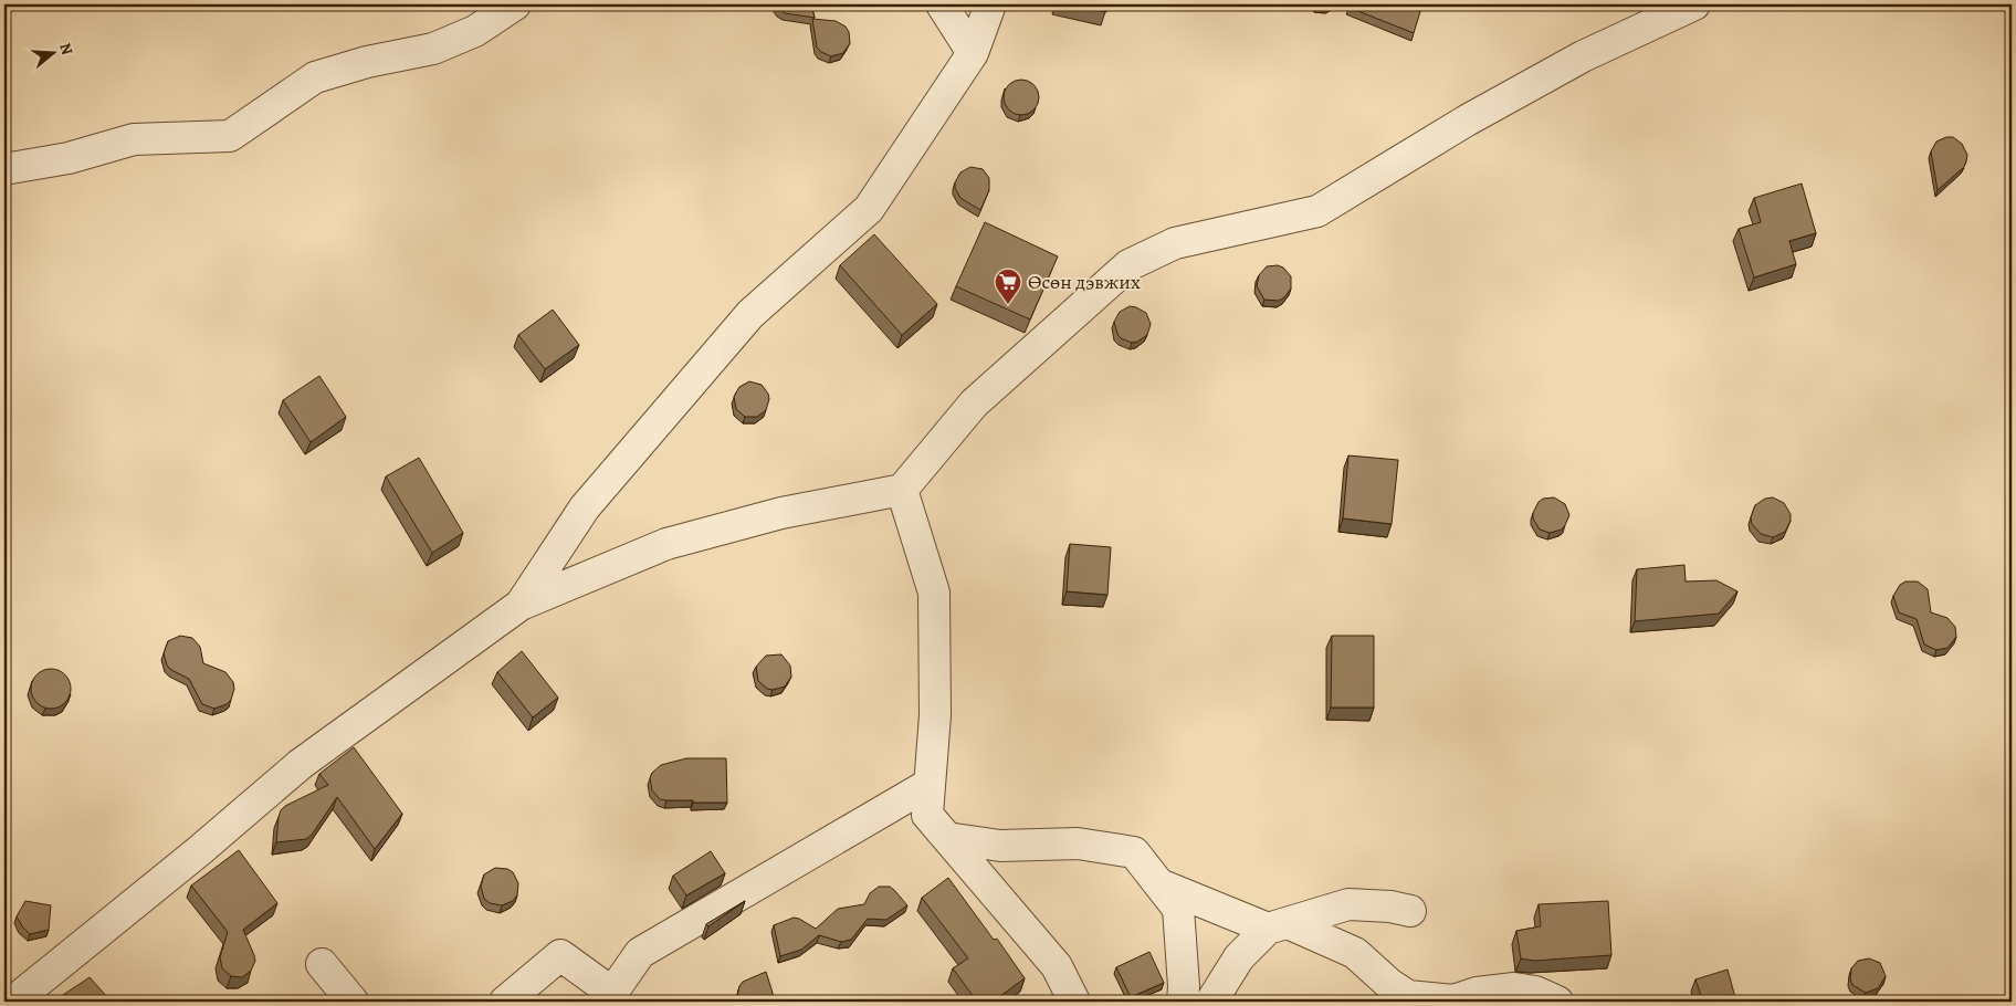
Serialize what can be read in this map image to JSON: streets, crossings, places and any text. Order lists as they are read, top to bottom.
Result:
{
  "places": {
    "supermarket": ["Өсөн дэвжих"]
  },
  "north": "right"
}
